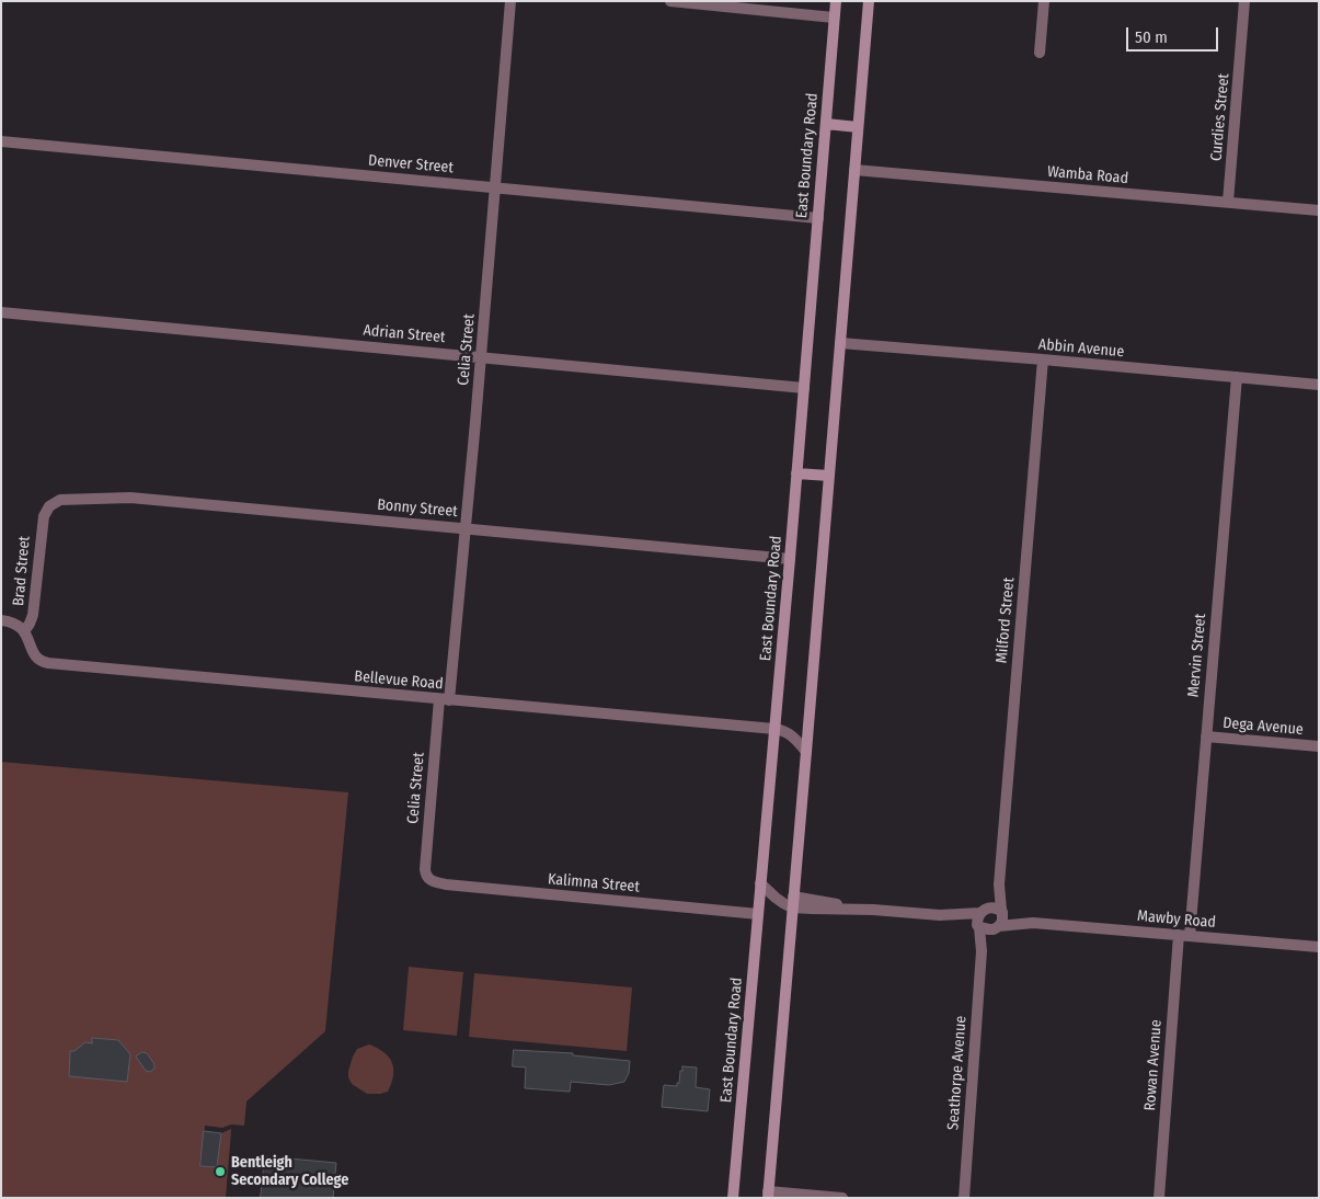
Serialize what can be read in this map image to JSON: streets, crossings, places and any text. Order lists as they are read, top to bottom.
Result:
{
  "streets": {
    "main road": ["East Boundary Road"],
    "street": [
      "Curdies Street",
      "Denver Street",
      "Wamba Road",
      "Adrian Street",
      "Abbin Avenue",
      "Celia Street",
      "Bonny Street",
      "Brad Street",
      "Milford Street",
      "Mervin Street",
      "Bellevue Road",
      "Dega Avenue",
      "Kalimna Street",
      "Mawby Road",
      "Rowan Avenue",
      "Seathorpe Avenue"
    ]
  },
  "crossings": [
    ["Curdies Street", "Wamba Road"],
    ["East Boundary Road", "Denver Street"],
    ["East Boundary Road", "Adrian Street"],
    ["East Boundary Road", "Bonny Street"],
    ["East Boundary Road", "Bellevue Road"],
    ["East Boundary Road", "Kalimna Street"],
    ["East Boundary Road", "Mawby Road"],
    ["Denver Street", "Celia Street"],
    ["Adrian Street", "Celia Street"],
    ["Abbin Avenue", "Milford Street"],
    ["Abbin Avenue", "Mervin Street"],
    ["Celia Street", "Bonny Street"],
    ["Celia Street", "Bellevue Road"],
    ["Celia Street", "Kalimna Street"],
    ["Bonny Street", "Brad Street"],
    ["Brad Street", "Bellevue Road"],
    ["Milford Street", "Mawby Road"],
    ["Milford Street", "Seathorpe Avenue"],
    ["Mervin Street", "Dega Avenue"],
    ["Mervin Street", "Mawby Road"],
    ["Mervin Street", "Rowan Avenue"],
    ["Mawby Road", "Rowan Avenue"],
    ["Mawby Road", "Seathorpe Avenue"]
  ],
  "places": ["Bentleigh Secondary College"],
  "scale_bar": "50 m"
}
